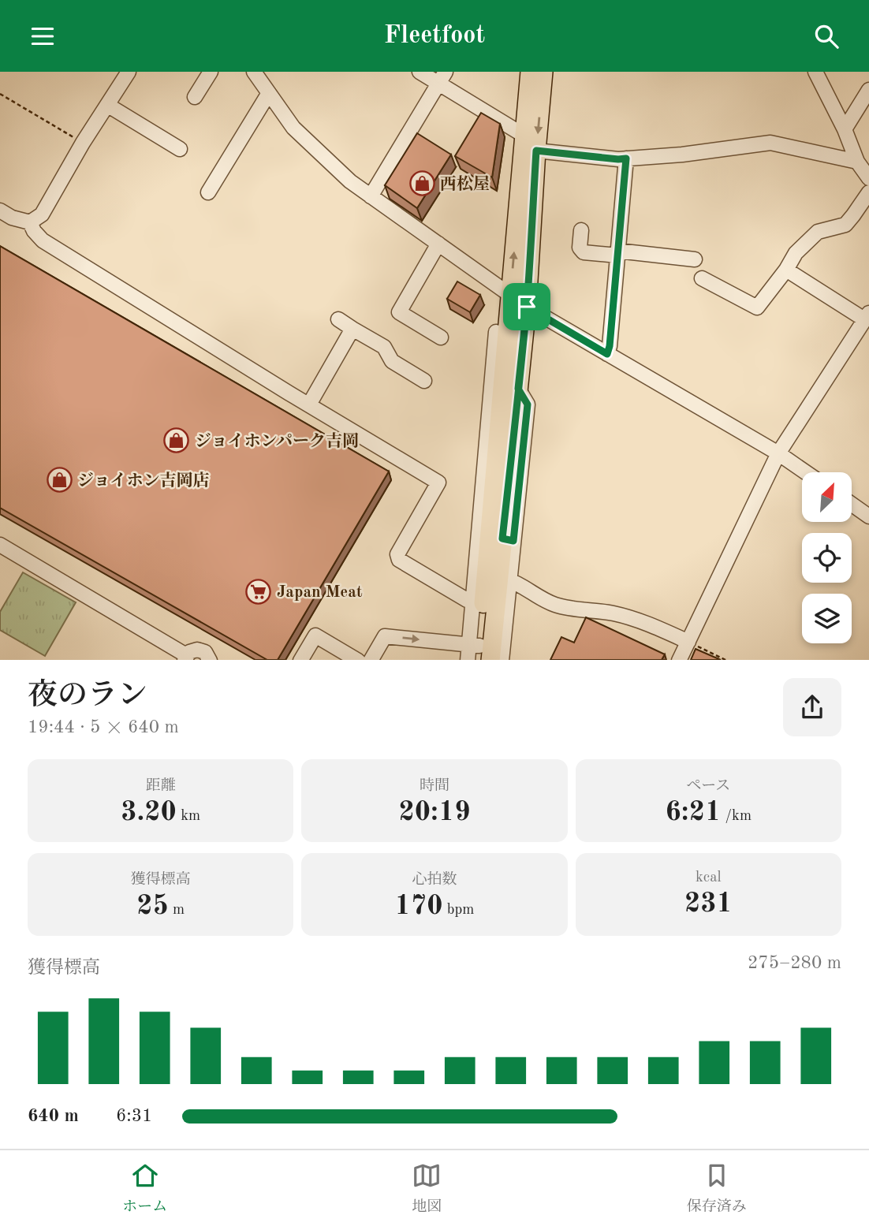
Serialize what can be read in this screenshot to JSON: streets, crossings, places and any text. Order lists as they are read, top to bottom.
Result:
{
  "places": {
    "shop": ["西松屋", "ジョイホンパーク吉岡", "ジョイホン吉岡店"],
    "supermarket": ["Japan Meat"]
  },
  "north": "top right",
  "page": {
    "header": "Fleetfoot",
    "heading": ["夜のラン", "19:44 · 5 × 640 m"],
    "stats": [
      ["距離", "3.20 km"],
      ["時間", "20:19"],
      ["ペース", "6:21 /km"],
      ["獲得標高", "25 m"],
      ["心拍数", "170 bpm"],
      ["kcal", "231"]
    ],
    "chart": ["獲得標高", "275–280 m"],
    "list": [
      {
        "name": "640 m",
        "note": "6:31"
      }
    ],
    "tabs": ["ホーム", "地図", "保存済み"]
  }
}
